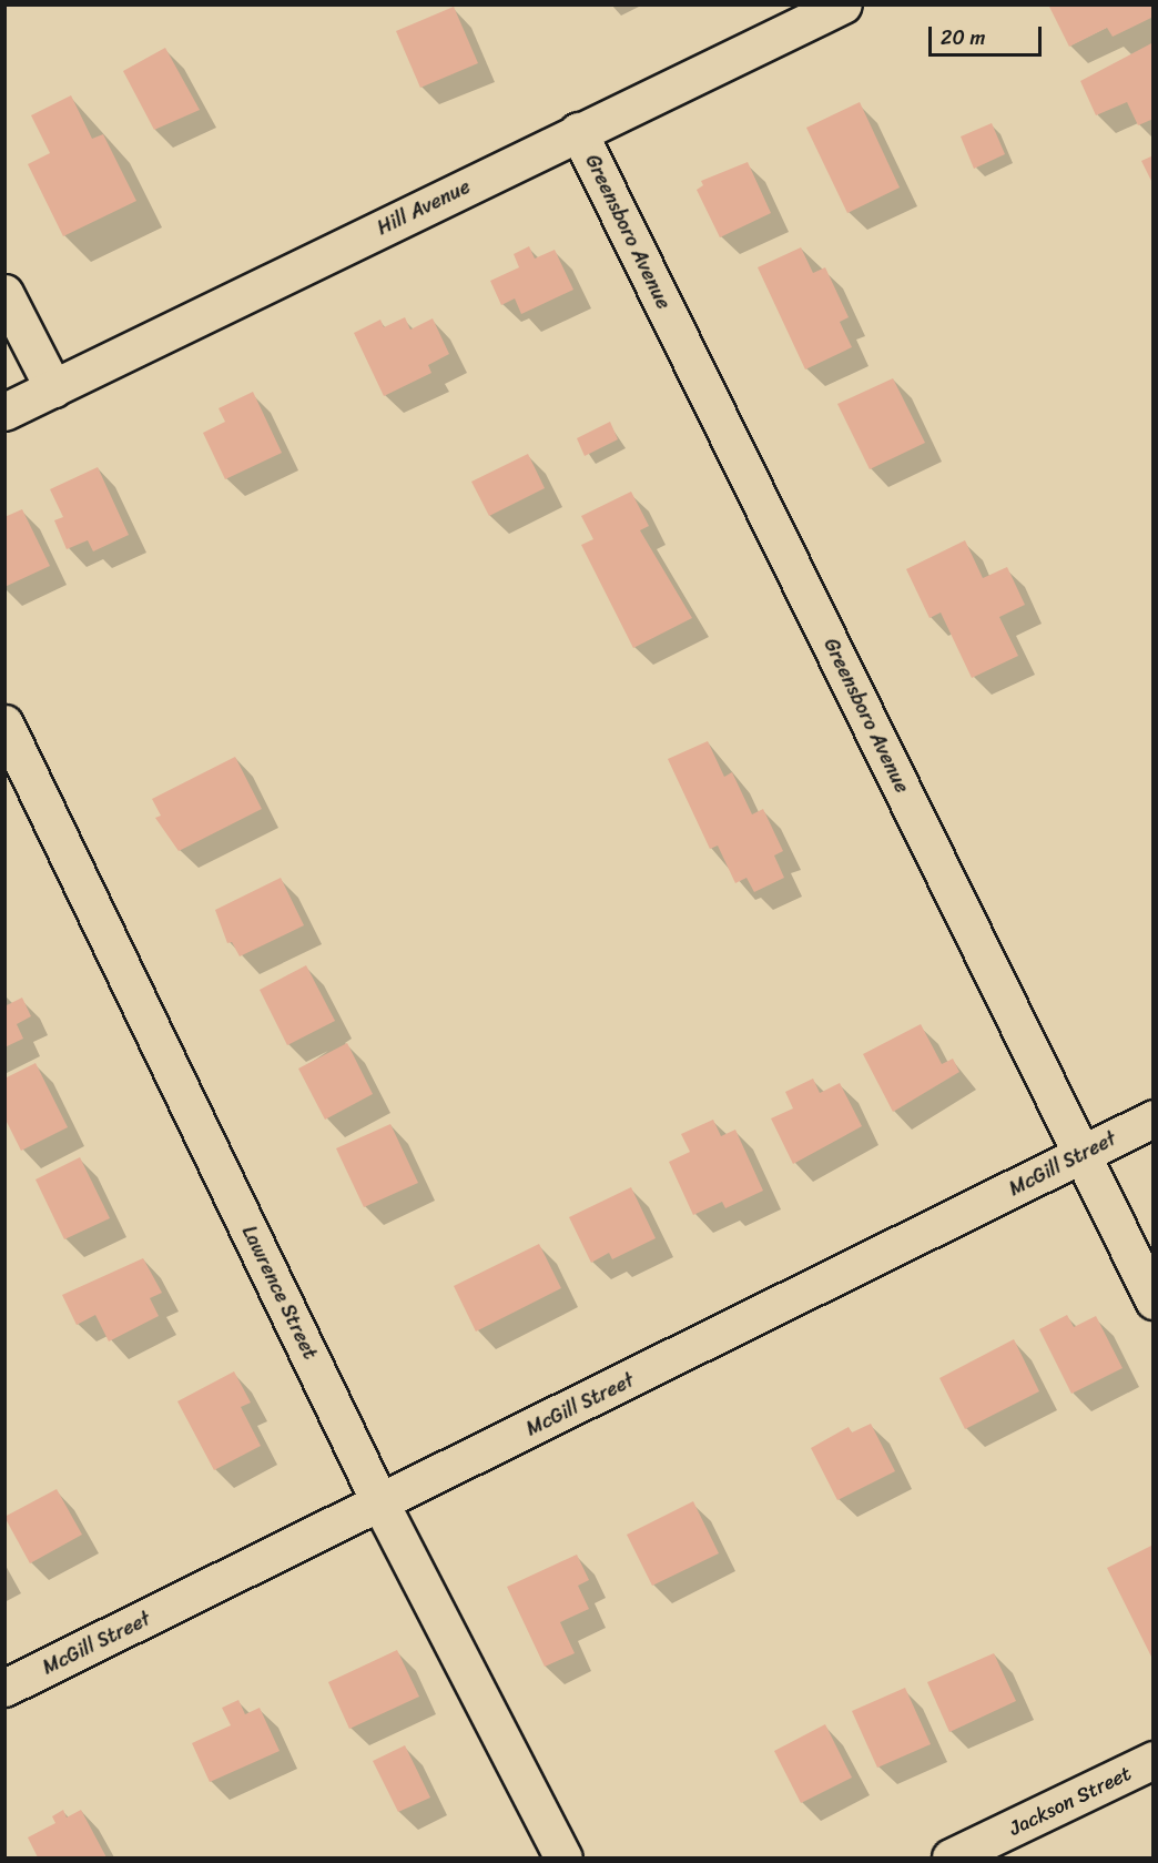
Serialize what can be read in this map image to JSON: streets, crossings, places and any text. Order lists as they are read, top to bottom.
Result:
{
  "streets": {
    "street": [
      "Hill Avenue",
      "Greensboro Avenue",
      "McGill Street",
      "Lawrence Street",
      "Jackson Street"
    ]
  },
  "crossings": [
    ["Hill Avenue", "Greensboro Avenue"],
    ["Greensboro Avenue", "McGill Street"],
    ["McGill Street", "Lawrence Street"]
  ],
  "scale_bar": "20 m"
}
